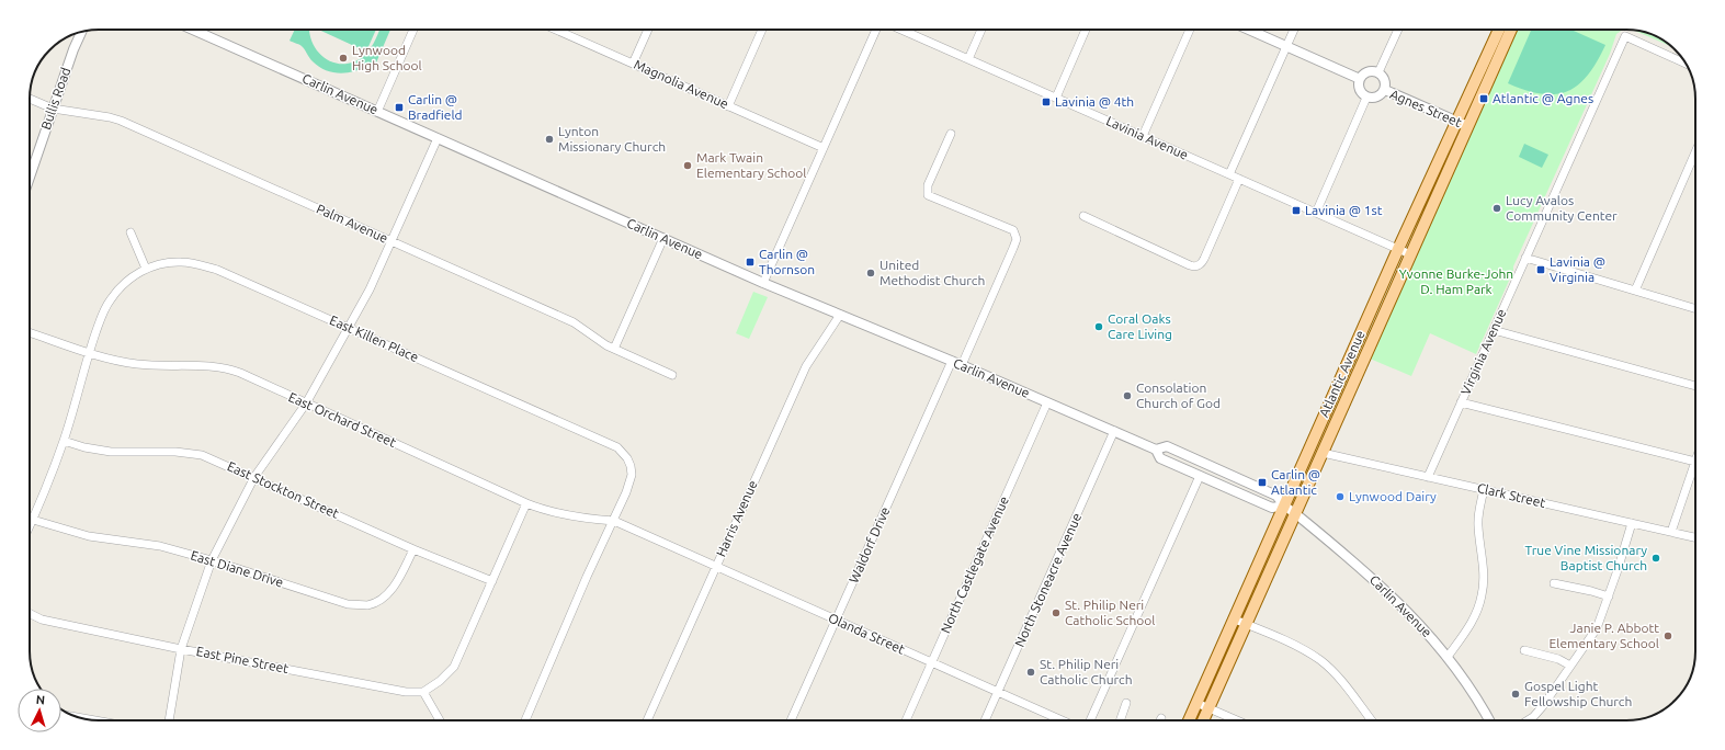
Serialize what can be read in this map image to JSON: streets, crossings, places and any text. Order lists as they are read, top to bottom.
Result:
{
  "streets": {
    "main road": ["Atlantic Avenue"],
    "street": [
      "Magnolia Avenue",
      "Carlin Avenue",
      "Bullis Road",
      "Agnes Street",
      "Lavinia Avenue",
      "Palm Avenue",
      "East Killen Place",
      "Virginia Avenue",
      "East Orchard Street",
      "East Stockton Street",
      "Clark Street",
      "Harris Avenue",
      "Waldorf Drive",
      "North Castlegate Avenue",
      "East Diane Drive",
      "North Stoneacre Avenue",
      "Olanda Street",
      "East Pine Street"
    ]
  },
  "crossings": [
    ["Carlin Avenue", "Atlantic Avenue"],
    ["Carlin Avenue", "Harris Avenue"],
    ["Carlin Avenue", "Waldorf Drive"],
    ["Carlin Avenue", "North Castlegate Avenue"],
    ["Carlin Avenue", "North Stoneacre Avenue"],
    ["Bullis Road", "Palm Avenue"],
    ["Agnes Street", "Atlantic Avenue"],
    ["Lavinia Avenue", "Atlantic Avenue"],
    ["East Killen Place", "East Orchard Street"],
    ["East Killen Place", "East Stockton Street"],
    ["East Killen Place", "East Diane Drive"],
    ["Virginia Avenue", "Clark Street"],
    ["Atlantic Avenue", "Clark Street"],
    ["East Orchard Street", "Olanda Street"],
    ["East Stockton Street", "East Diane Drive"],
    ["Harris Avenue", "Olanda Street"],
    ["Waldorf Drive", "Olanda Street"],
    ["North Castlegate Avenue", "Olanda Street"],
    ["North Stoneacre Avenue", "Olanda Street"]
  ],
  "parks": ["Yvonne Burke-John D. Ham Park"],
  "places": {
    "other": [
      "Lynwood High School",
      "Lynton Missionary Church",
      "Mark Twain Elementary School",
      "Lucy Avalos Community Center",
      "United Methodist Church",
      "Coral Oaks Care Living",
      "Consolation Church of God",
      "Lynwood Dairy",
      "True Vine Missionary Baptist Church",
      "St. Philip Neri Catholic School",
      "Janie P. Abbott Elementary School",
      "St. Philip Neri Catholic Church",
      "Gospel Light Fellowship Church"
    ],
    "transit": [
      "Atlantic @ Agnes",
      "Lavinia @ 4th",
      "Carlin @ Bradfield",
      "Lavinia @ 1st",
      "Carlin @ Thornson",
      "Lavinia @ Virginia",
      "Carlin @ Atlantic"
    ]
  },
  "north": "top"
}
